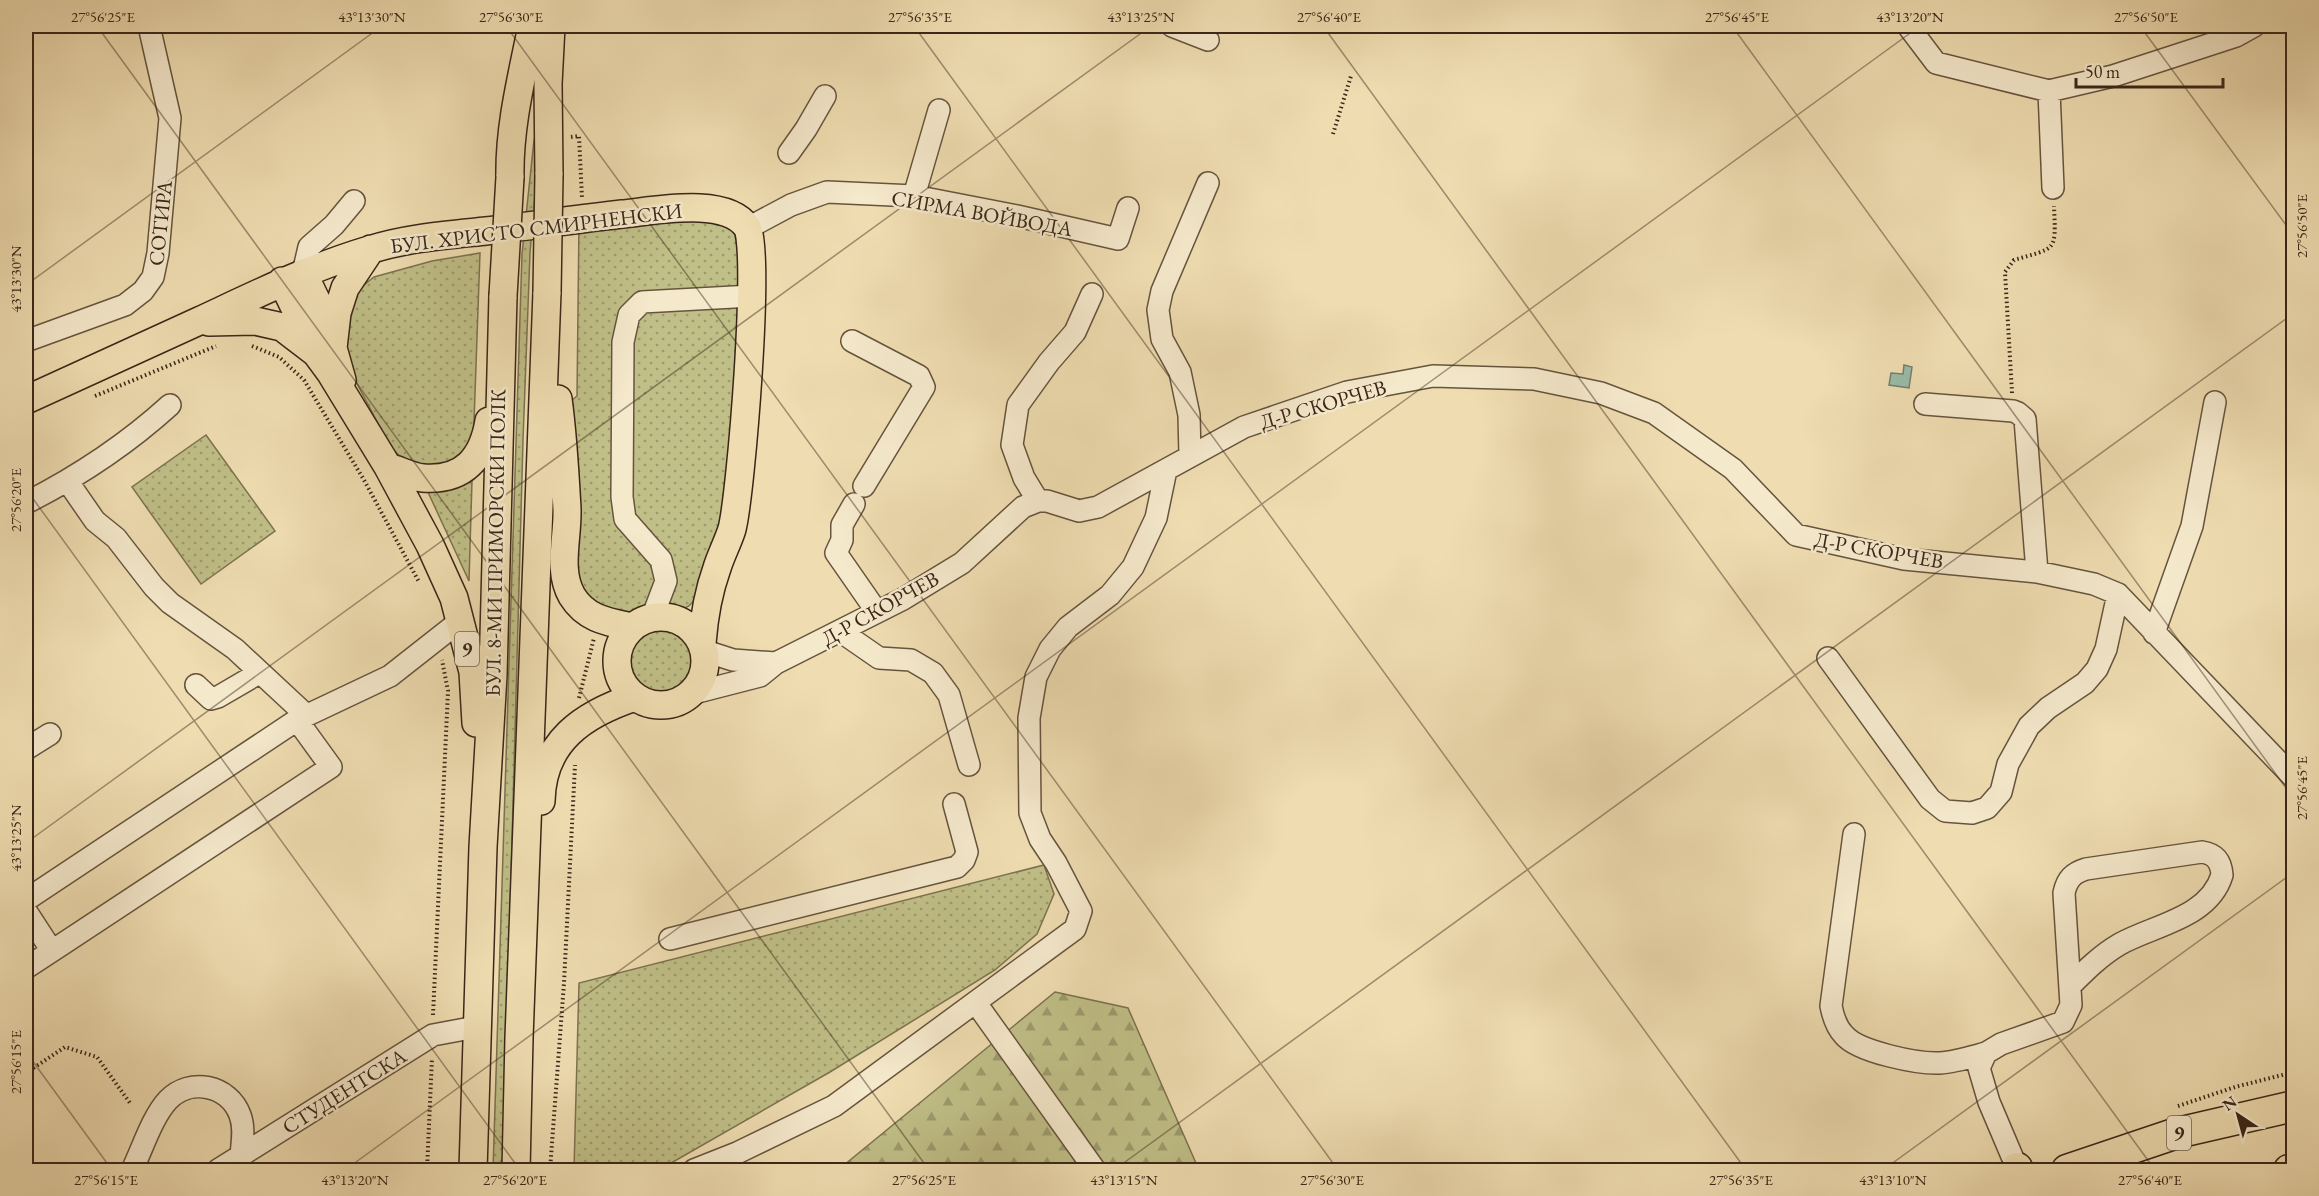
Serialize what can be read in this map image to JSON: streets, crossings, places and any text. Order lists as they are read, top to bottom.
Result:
{
  "streets": {
    "highway": ["9"],
    "main road": ["БУЛ. ХРИСТО СМИРНЕНСКИ", "БУЛ. 8-МИ ПРИМОРСКИ ПОЛК"],
    "street": [
      "СИРМА ВОЙВОДА",
      "СОТИРА",
      "Д-Р СКОРЧЕВ",
      "СТУДЕНТСКА"
    ]
  },
  "crossings": [
    ["СИРМА ВОЙВОДА", "БУЛ. ХРИСТО СМИРНЕНСКИ"],
    ["БУЛ. ХРИСТО СМИРНЕНСКИ", "9"],
    ["БУЛ. 8-МИ ПРИМОРСКИ ПОЛК", "9"],
    ["БУЛ. 8-МИ ПРИМОРСКИ ПОЛК", "СТУДЕНТСКА"]
  ],
  "scale_bar": "50 m",
  "north": "top left",
  "coordinates": [
    "27°56'25\"E",
    "43°13'30\"N",
    "27°56'30\"E",
    "27°56'35\"E",
    "43°13'25\"N",
    "27°56'40\"E",
    "27°56'45\"E",
    "43°13'20\"N",
    "27°56'50\"E",
    "27°56'20\"E",
    "27°56'15\"E",
    "43°13'15\"N",
    "43°13'10\"N"
  ]
}
